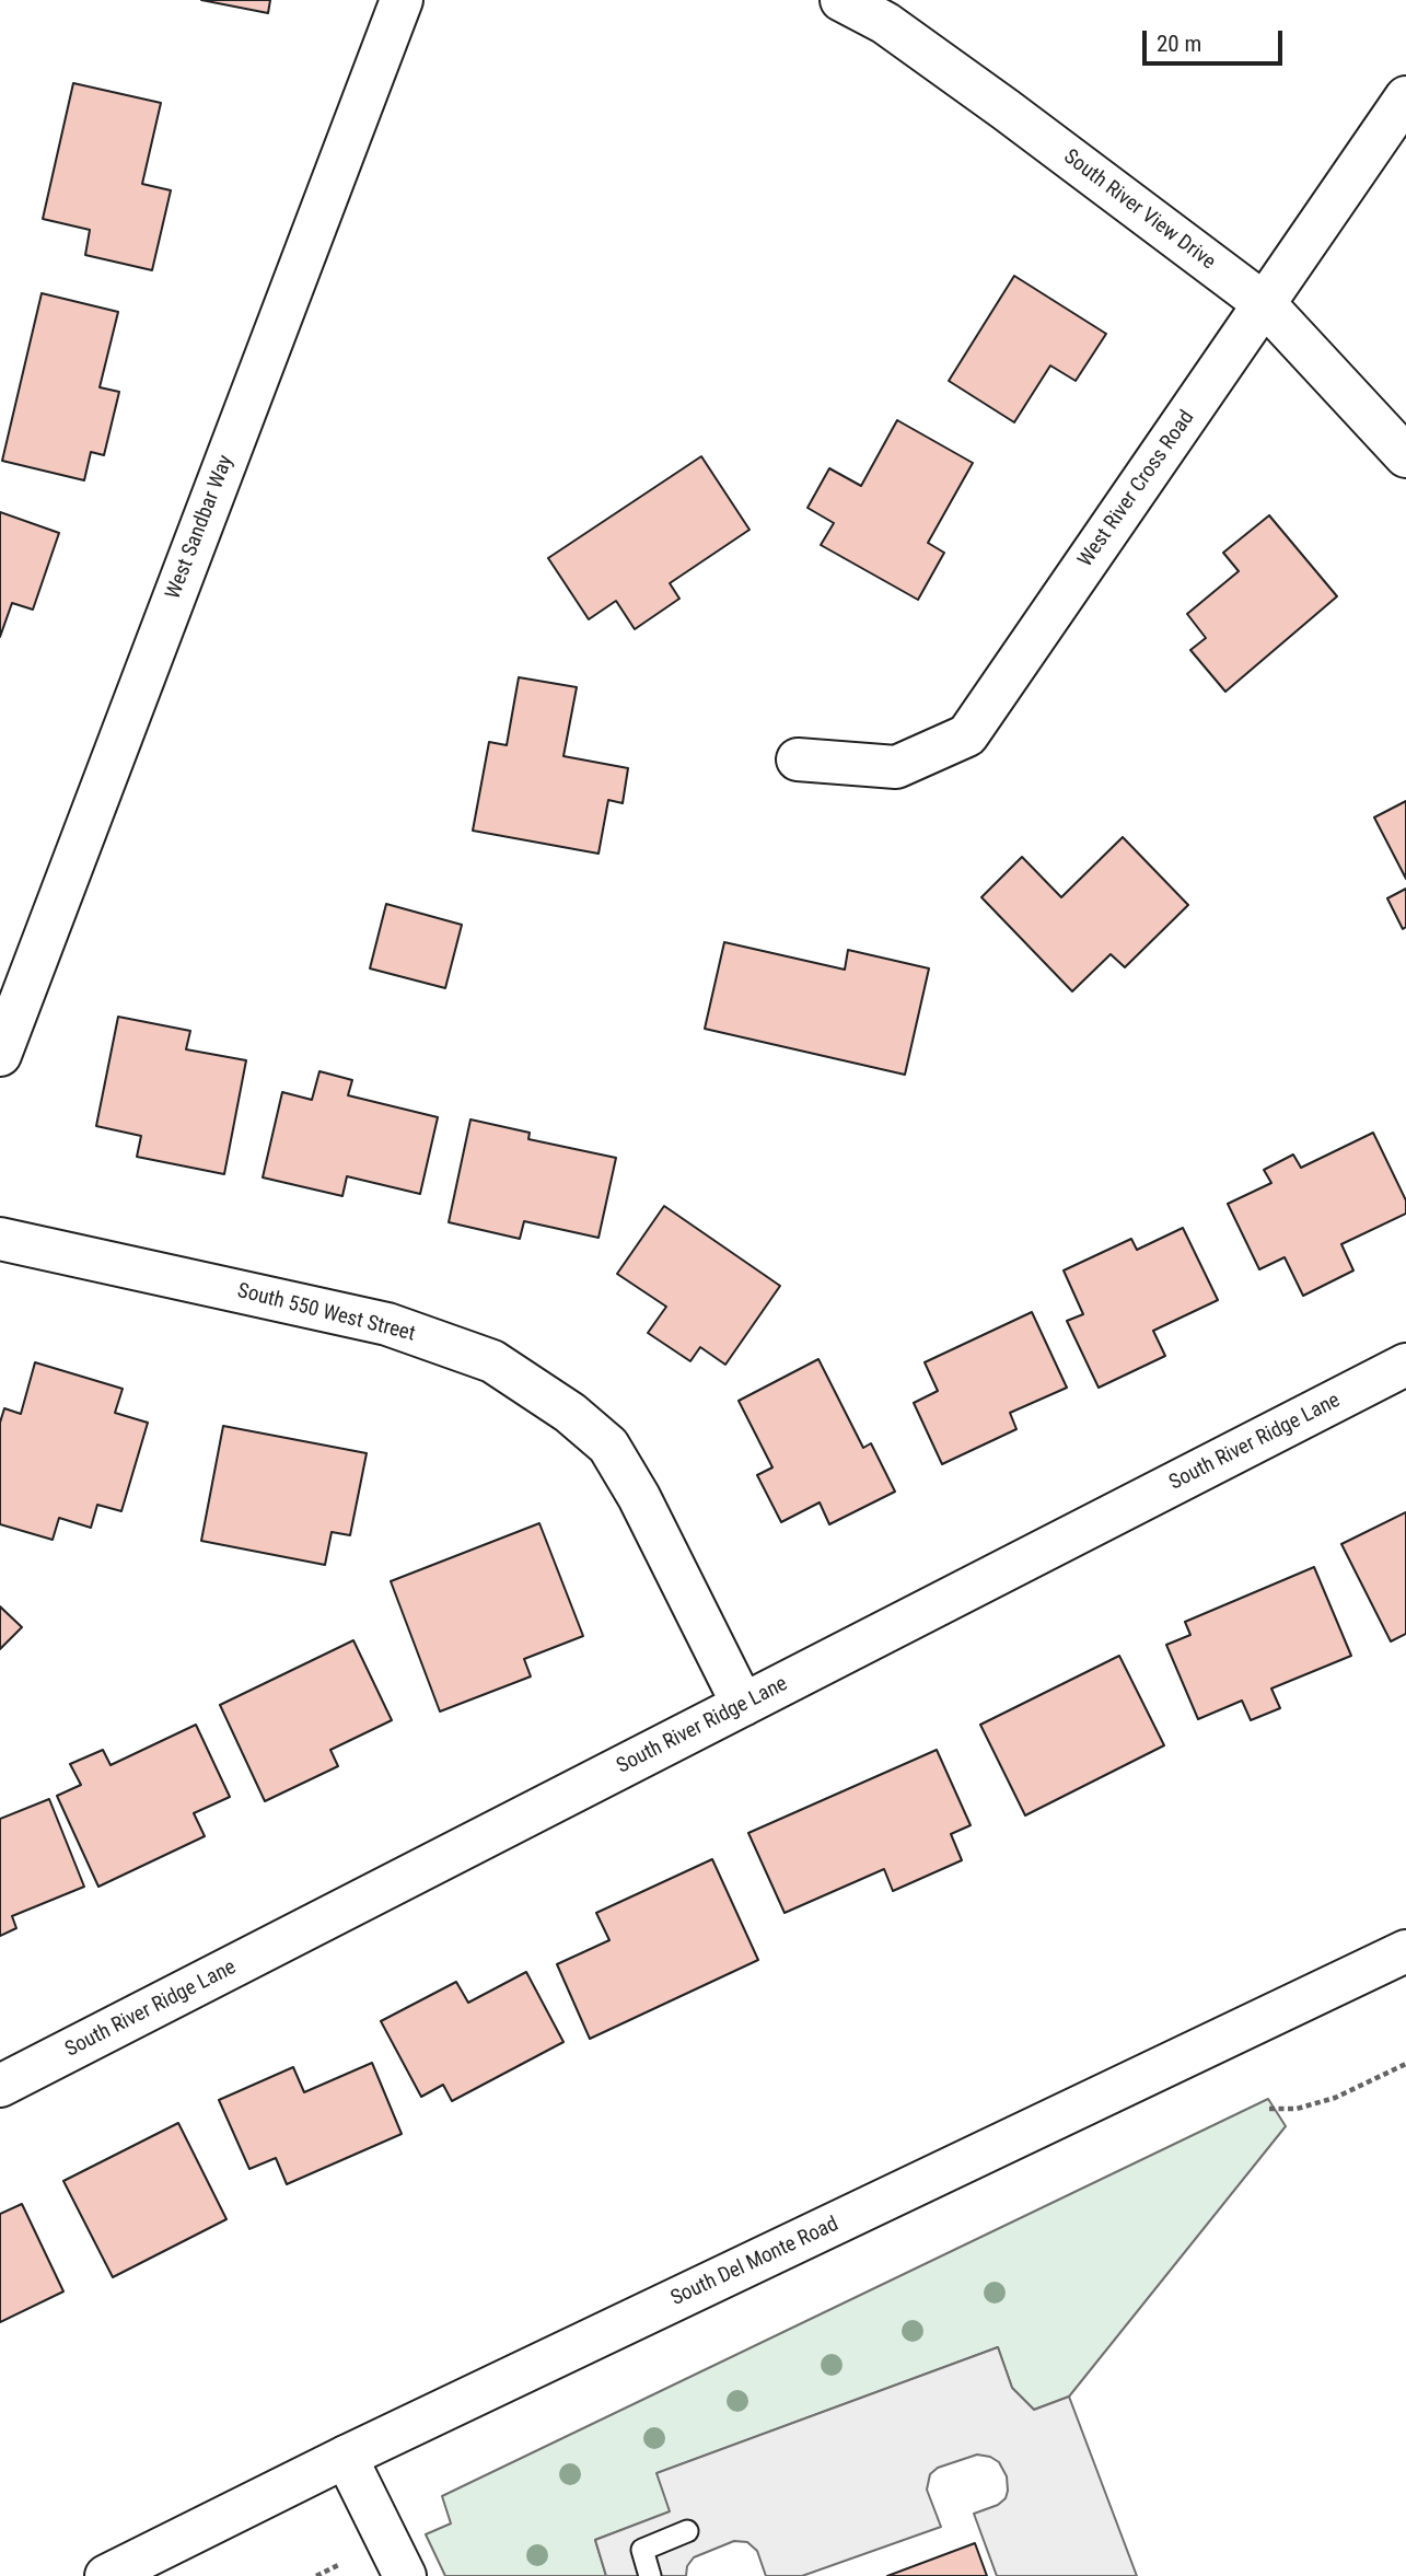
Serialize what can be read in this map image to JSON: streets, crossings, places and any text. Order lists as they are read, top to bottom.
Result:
{
  "streets": {
    "street": [
      "South River View Drive",
      "West River Cross Road",
      "West Sandbar Way",
      "South 550 West Street",
      "South River Ridge Lane",
      "South Del Monte Road"
    ]
  },
  "crossings": [
    ["South River View Drive", "West River Cross Road"],
    ["South 550 West Street", "South River Ridge Lane"]
  ],
  "scale_bar": "20 m"
}
